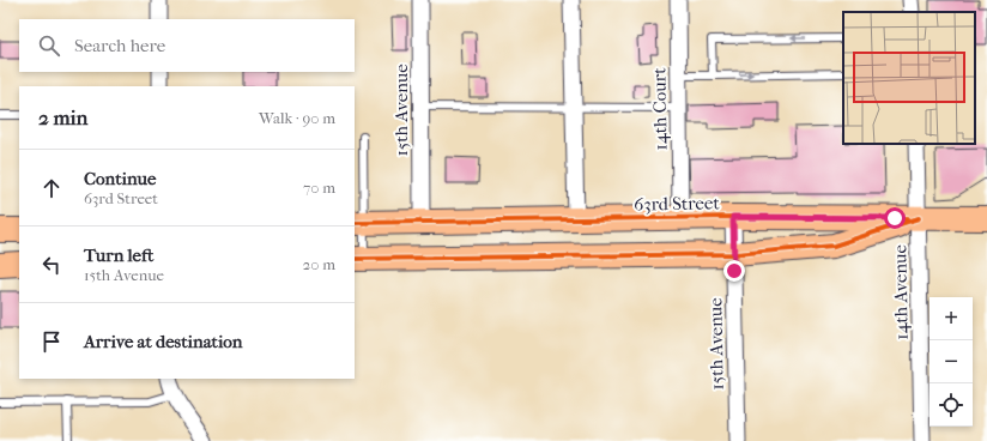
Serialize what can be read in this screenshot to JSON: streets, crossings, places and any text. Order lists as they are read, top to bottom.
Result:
{
  "streets": {
    "main road": ["63rd Street"],
    "street": ["14th Court", "15th Avenue", "14th Avenue"]
  },
  "crossings": [
    ["14th Court", "63rd Street"],
    ["15th Avenue", "63rd Street"],
    ["63rd Street", "14th Avenue"]
  ],
  "page": {
    "search": "Search here",
    "heading": ["2 min", "Walk · 90 m"],
    "list": [
      ["Continue", "63rd Street", "70 m"],
      ["Turn left", "15th Avenue", "20 m"],
      "Arrive at destination"
    ],
    "map_buttons": ["+", "−"]
  }
}
